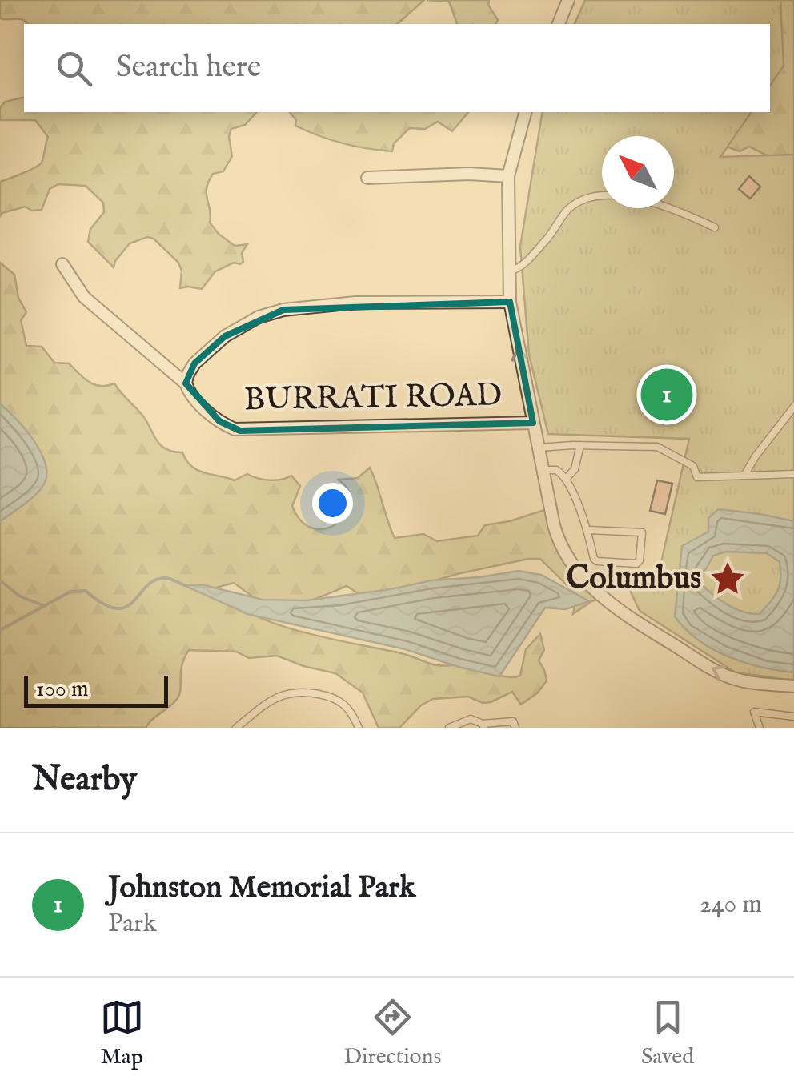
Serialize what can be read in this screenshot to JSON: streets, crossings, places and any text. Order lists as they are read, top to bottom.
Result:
{
  "streets": {
    "street": ["BURRATI ROAD"]
  },
  "places": {
    "place": ["Columbus"]
  },
  "scale_bar": "100 m",
  "north": "top left",
  "page": {
    "search": "Search here",
    "pins": "1",
    "scale": "100 m",
    "heading": "Nearby",
    "list": [
      {
        "mark": "1",
        "name": "Johnston Memorial Park",
        "note": "Park",
        "value": "240 m"
      }
    ],
    "nav": ["Map", "Directions", "Saved"]
  }
}
